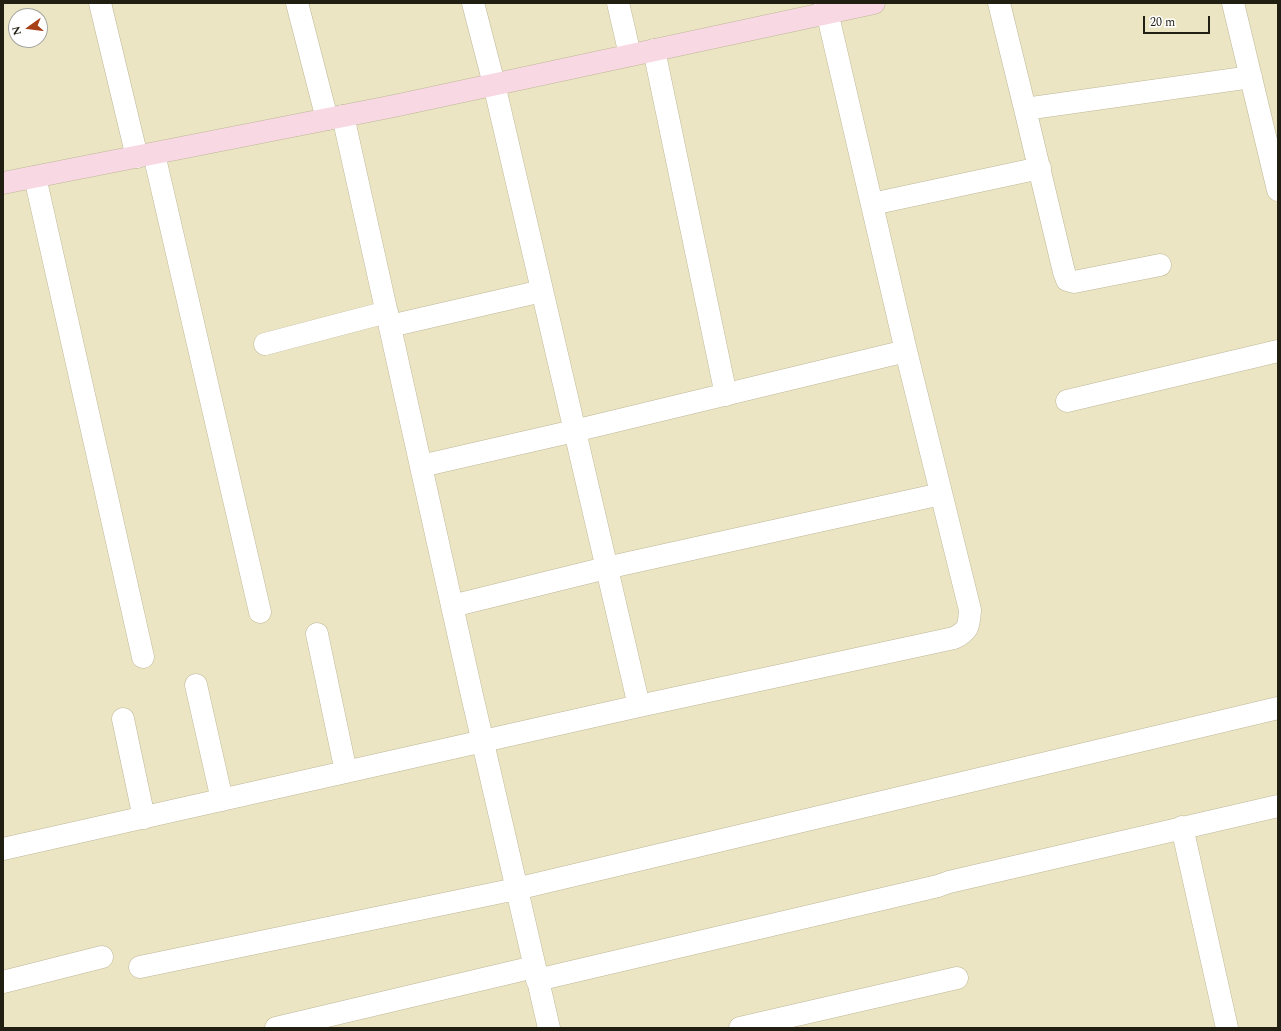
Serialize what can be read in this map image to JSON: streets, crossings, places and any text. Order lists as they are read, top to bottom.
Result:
{
  "scale_bar": "20 m",
  "north": "left"
}
